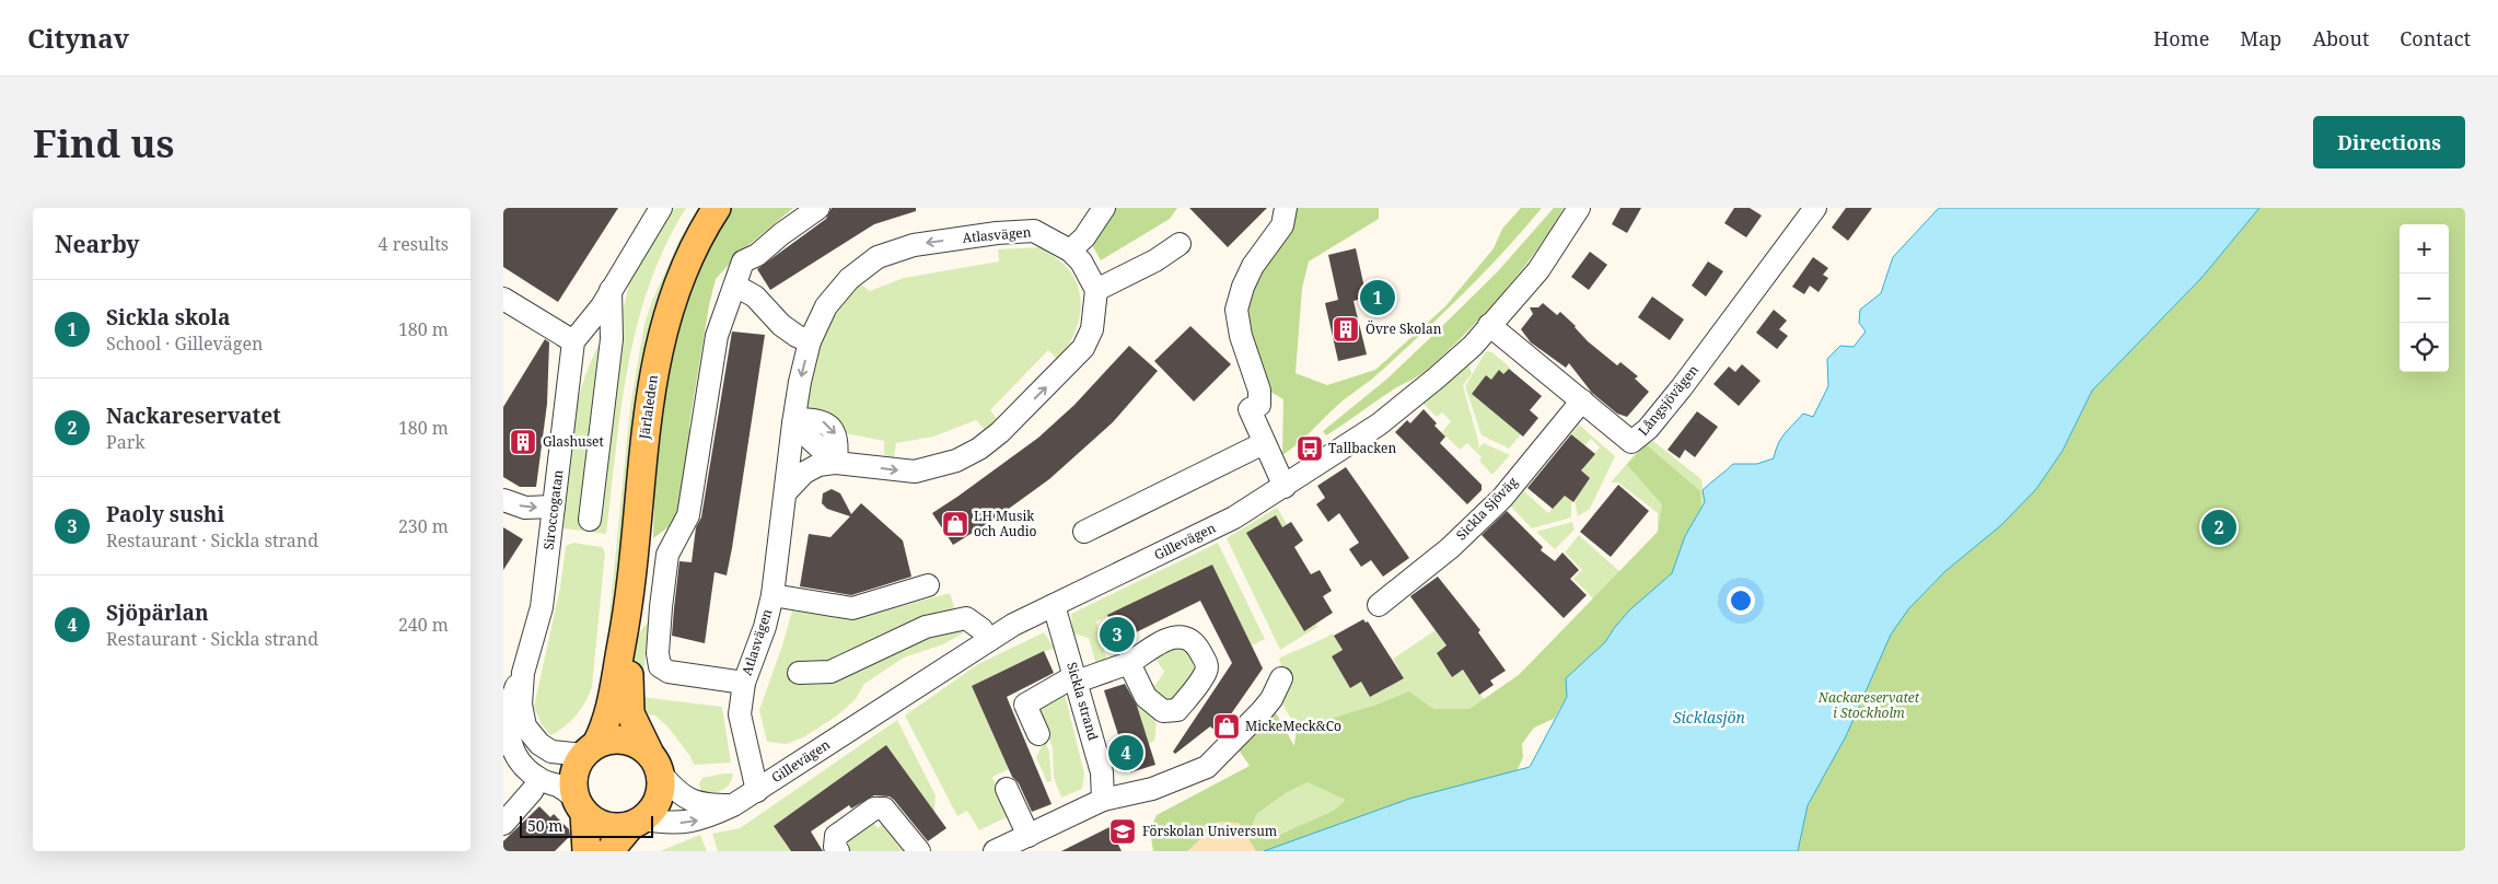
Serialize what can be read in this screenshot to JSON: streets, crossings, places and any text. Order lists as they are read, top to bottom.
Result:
{
  "streets": {
    "main road": ["Järlaleden"],
    "street": [
      "Atlasvägen",
      "Långsjövägen",
      "Sickla Sjöväg",
      "Siroccogatan",
      "Gillevägen",
      "Sickla strand"
    ]
  },
  "crossings": [
    ["Atlasvägen", "Gillevägen"],
    ["Långsjövägen", "Sickla Sjöväg"],
    ["Långsjövägen", "Gillevägen"],
    ["Järlaleden", "Siroccogatan"],
    ["Järlaleden", "Gillevägen"],
    ["Siroccogatan", "Gillevägen"],
    ["Gillevägen", "Sickla strand"]
  ],
  "one_way": ["Atlasvägen"],
  "water": ["Sicklasjön"],
  "parks": ["Nackareservatet i Stockholm"],
  "places": {
    "building": ["Övre Skolan", "Glashuset"],
    "bus stop": ["Tallbacken"],
    "shop": ["LH Musik och Audio", "MickeMeck&Co"],
    "school or university": ["Förskolan Universum"]
  },
  "scale_bar": "50 m",
  "page": {
    "header": "Citynav",
    "nav": [
      "Home",
      "Map",
      "About",
      "Contact"
    ],
    "buttons": "Directions",
    "title": "Find us",
    "heading": ["Nearby", "4 results"],
    "map_buttons": ["+", "−"],
    "pins": [
      "1",
      "2",
      "3",
      "4"
    ],
    "list": [
      {
        "mark": "1",
        "name": "Sickla skola",
        "note": "School · Gillevägen",
        "value": "180 m"
      },
      {
        "mark": "2",
        "name": "Nackareservatet",
        "note": "Park",
        "value": "180 m"
      },
      {
        "mark": "3",
        "name": "Paoly sushi",
        "note": "Restaurant · Sickla strand",
        "value": "230 m"
      },
      {
        "mark": "4",
        "name": "Sjöpärlan",
        "note": "Restaurant · Sickla strand",
        "value": "240 m"
      }
    ],
    "scale": "50 m"
  }
}
